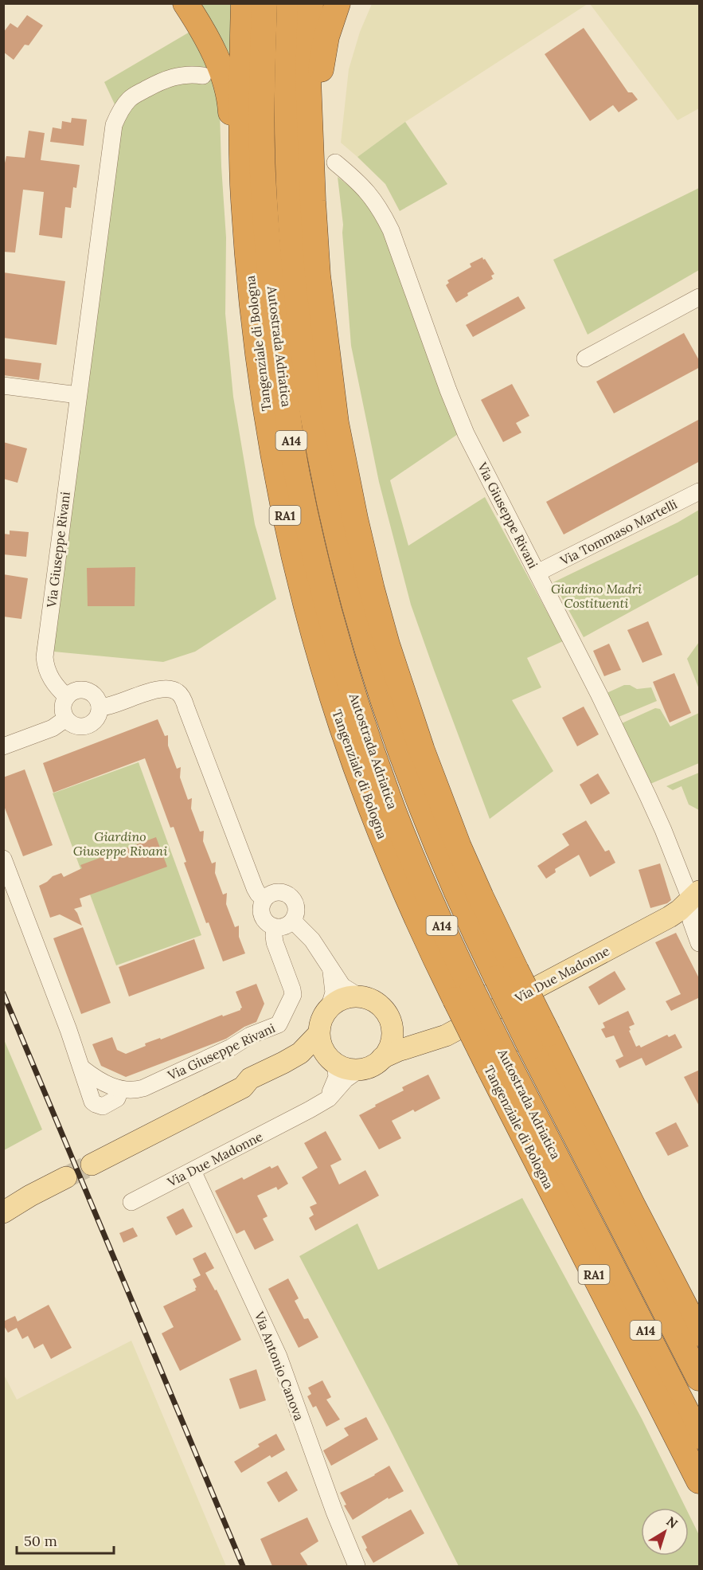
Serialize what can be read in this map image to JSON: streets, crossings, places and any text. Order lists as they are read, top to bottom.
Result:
{
  "streets": {
    "highway": [
      "Tangenziale di Bologna",
      "Autostrada Adriatica",
      "A14",
      "RA1"
    ],
    "main road": ["Via Due Madonne"],
    "street": ["Via Giuseppe Rivani", "Via Tommaso Martelli", "Via Antonio Canova"]
  },
  "crossings": [
    ["Tangenziale di Bologna", "Autostrada Adriatica"],
    ["Via Giuseppe Rivani", "Via Tommaso Martelli"],
    ["Via Giuseppe Rivani", "Via Due Madonne"],
    ["Via Due Madonne", "Via Antonio Canova"]
  ],
  "parks": ["Giardino Madri Costituenti", "Giardino Giuseppe Rivani"],
  "scale_bar": "50 m",
  "north": "top right"
}
